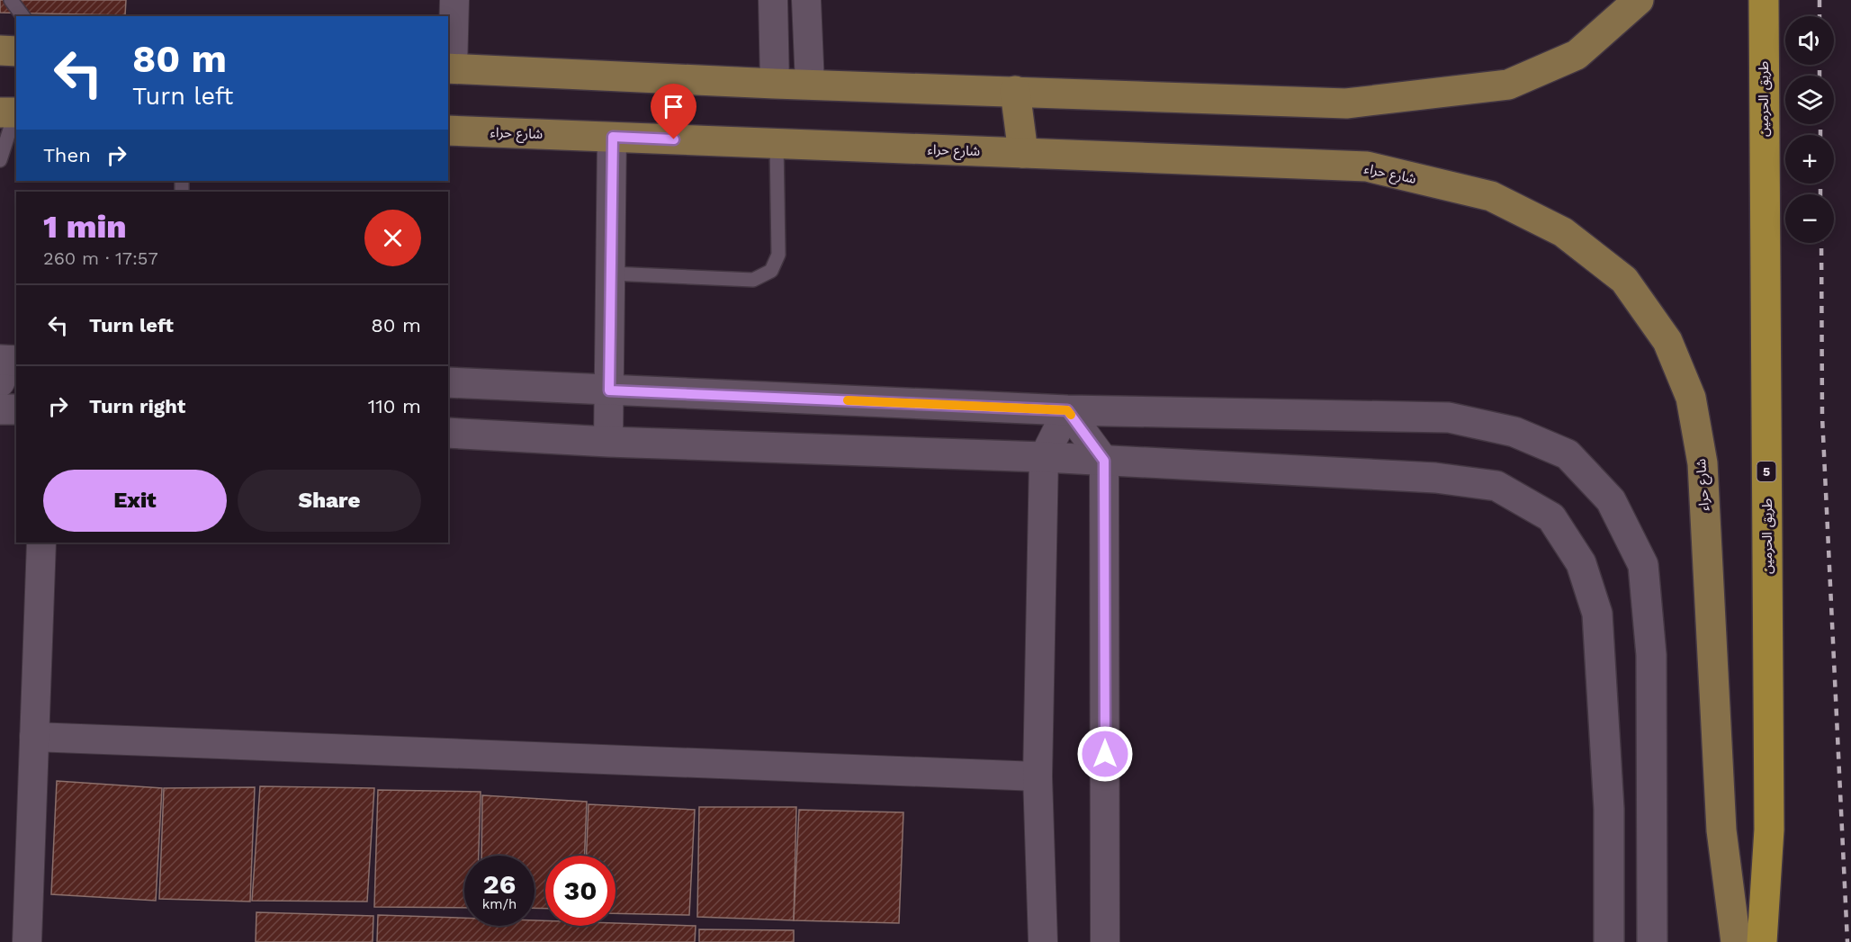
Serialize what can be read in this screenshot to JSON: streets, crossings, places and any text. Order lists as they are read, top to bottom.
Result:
{
  "streets": {
    "highway": ["طريق الحرمين", "5"],
    "main road": ["شارع حراء"]
  },
  "page": {
    "map_buttons": ["+", "−"],
    "turn": ["80 m", "Turn left"],
    "then": "Then",
    "heading": ["1 min", "260 m · 17:57"],
    "list": [
      {
        "name": "Turn left",
        "value": "80 m"
      },
      {
        "name": "Turn right",
        "value": "110 m"
      }
    ],
    "buttons": ["Exit", "Share"],
    "speed": "26 km/h",
    "limit": "30"
  }
}
